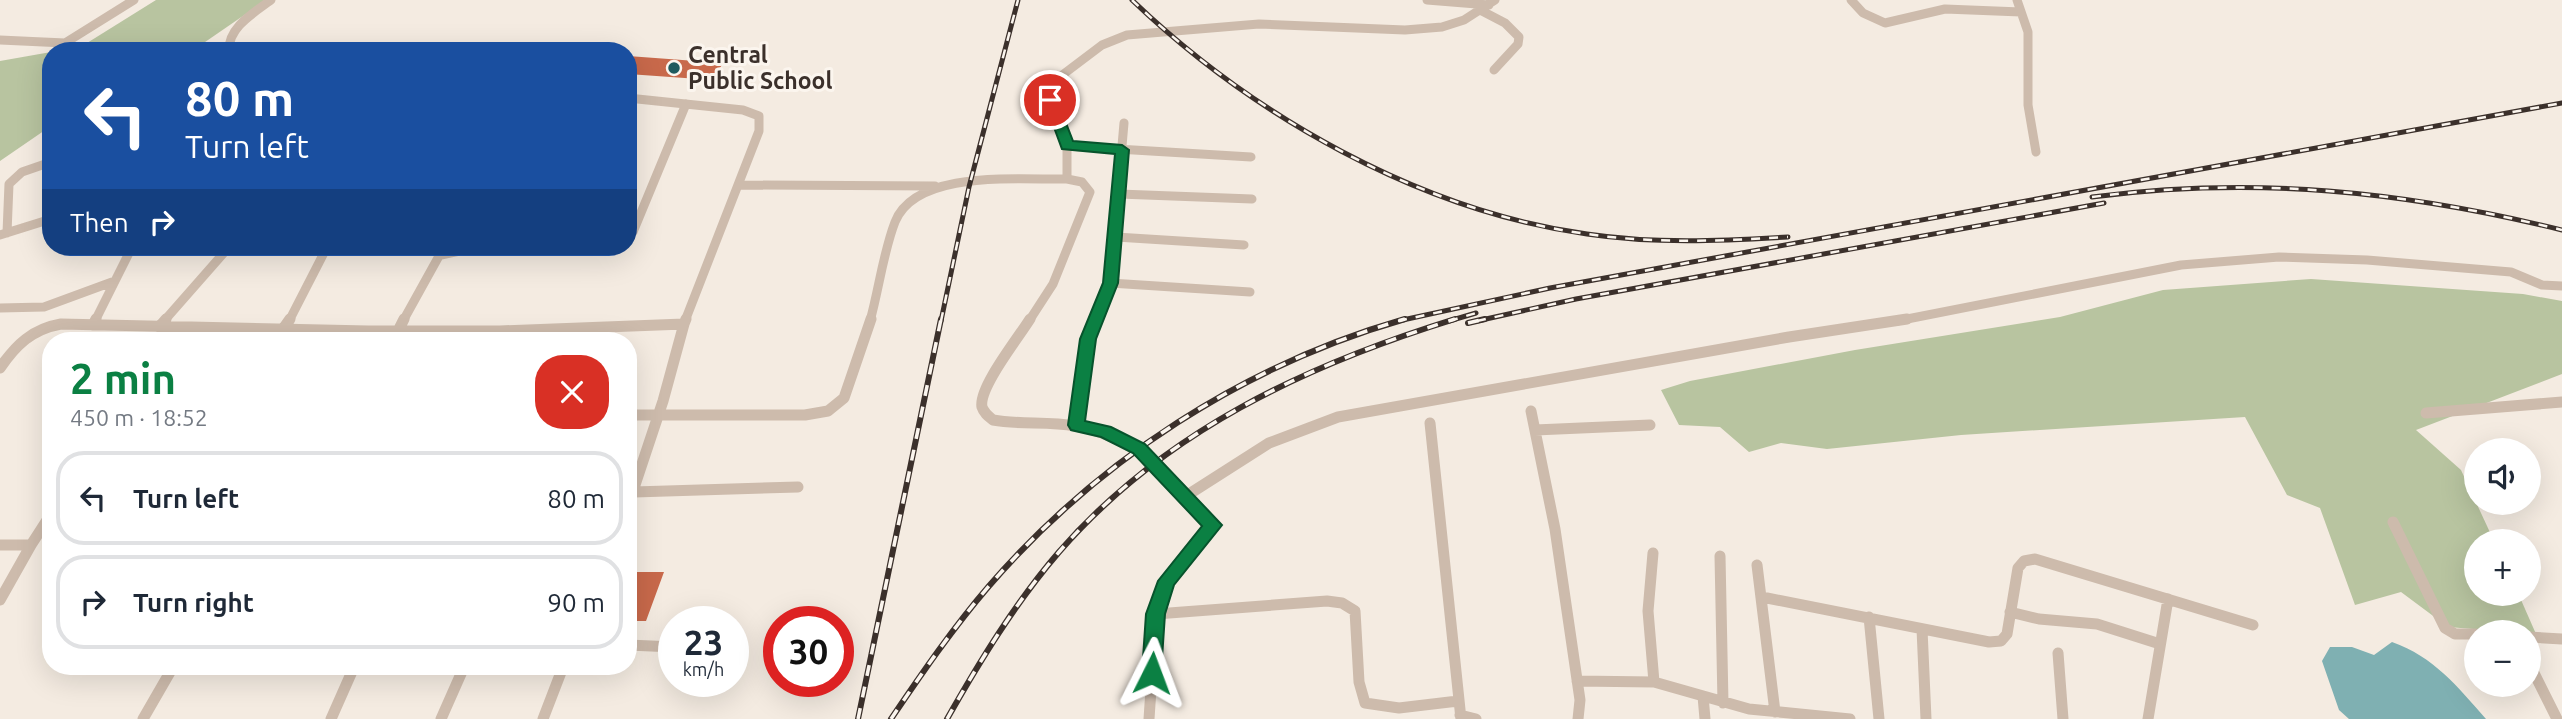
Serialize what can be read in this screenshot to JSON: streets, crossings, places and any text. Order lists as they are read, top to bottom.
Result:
{
  "places": ["Central Public School"],
  "page": {
    "turn": ["80 m", "Turn left"],
    "then": "Then",
    "heading": ["2 min", "450 m · 18:52"],
    "map_buttons": ["+", "−"],
    "list": [
      {
        "name": "Turn left",
        "value": "80 m"
      },
      {
        "name": "Turn right",
        "value": "90 m"
      }
    ],
    "speed": "23 km/h",
    "limit": "30"
  }
}
